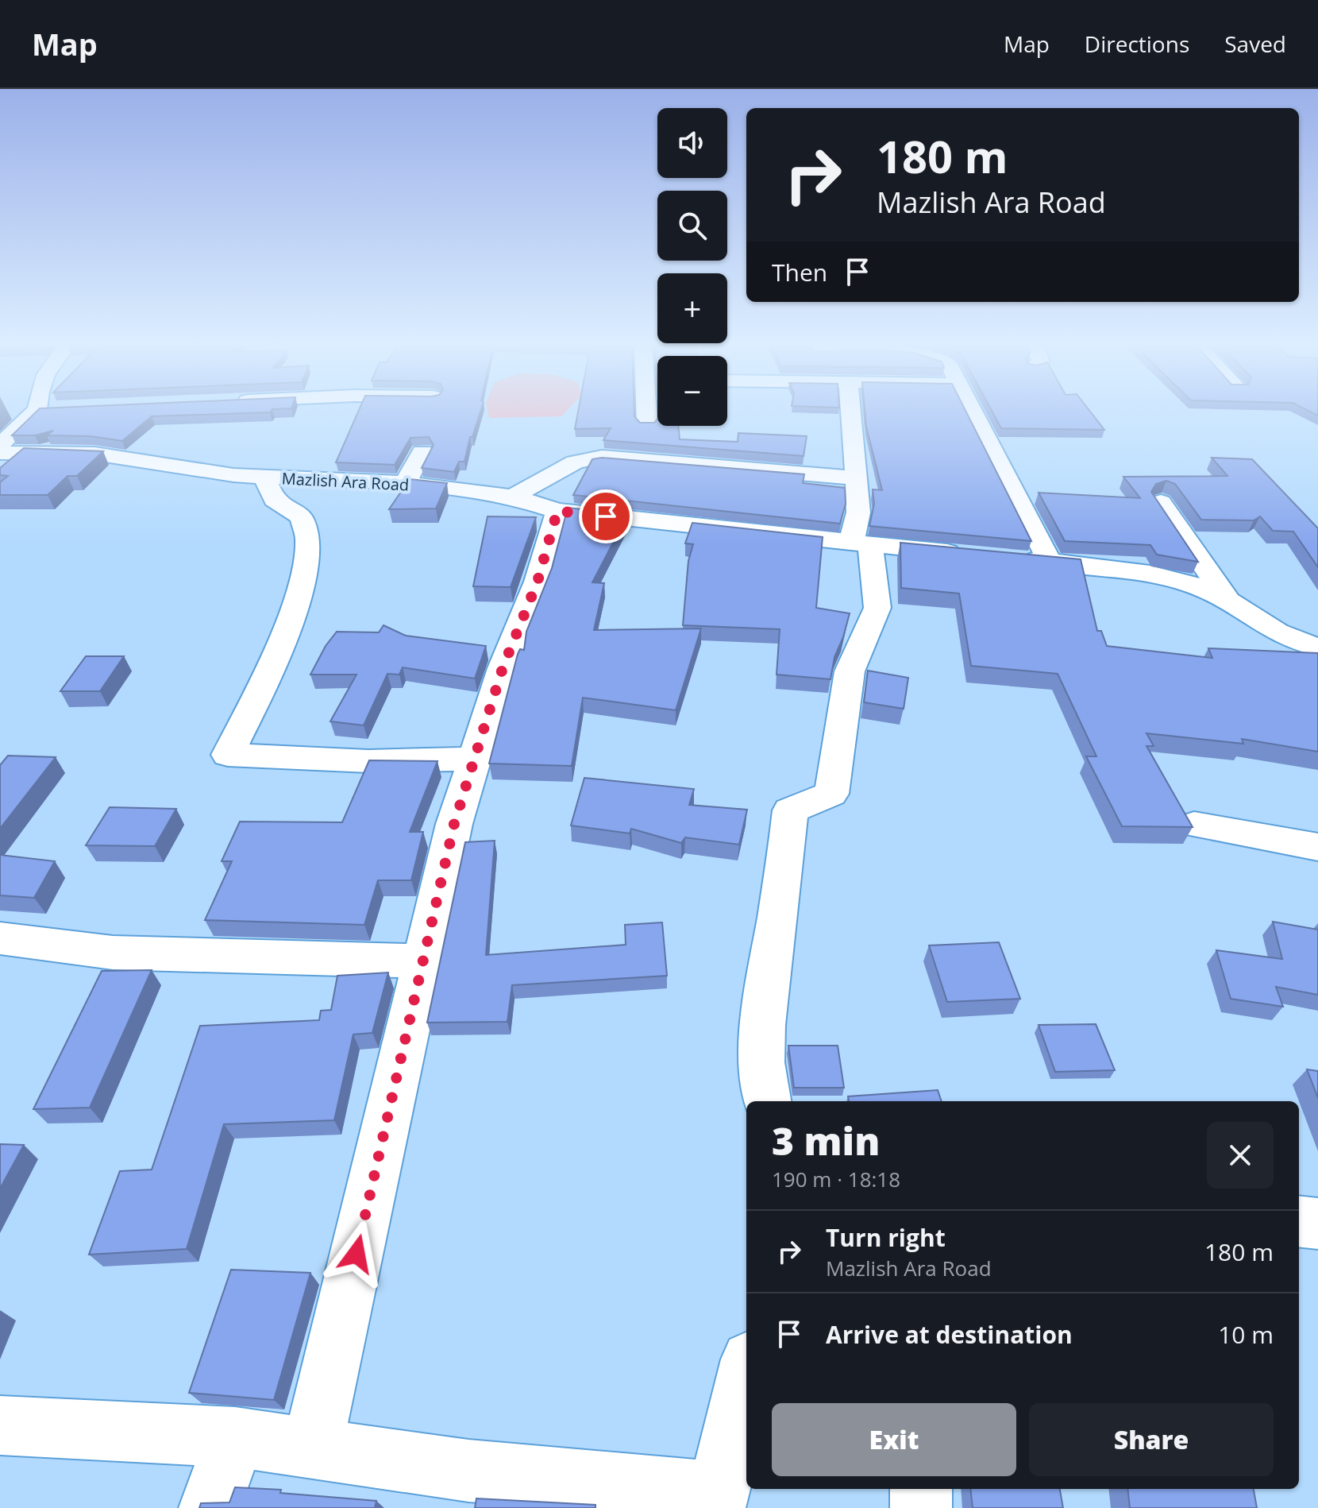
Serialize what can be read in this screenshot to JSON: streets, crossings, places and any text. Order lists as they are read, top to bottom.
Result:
{
  "streets": {
    "street": ["Mazlish Ara Road"]
  },
  "page": {
    "header": "Map",
    "nav": ["Map", "Directions", "Saved"],
    "map_buttons": ["+", "−"],
    "turn": ["180 m", "Mazlish Ara Road"],
    "then": "Then",
    "heading": ["3 min", "190 m · 18:18"],
    "list": [
      {
        "name": "Turn right",
        "note": "Mazlish Ara Road",
        "value": "180 m"
      },
      {
        "name": "Arrive at destination",
        "value": "10 m"
      }
    ],
    "buttons": ["Exit", "Share"]
  }
}
